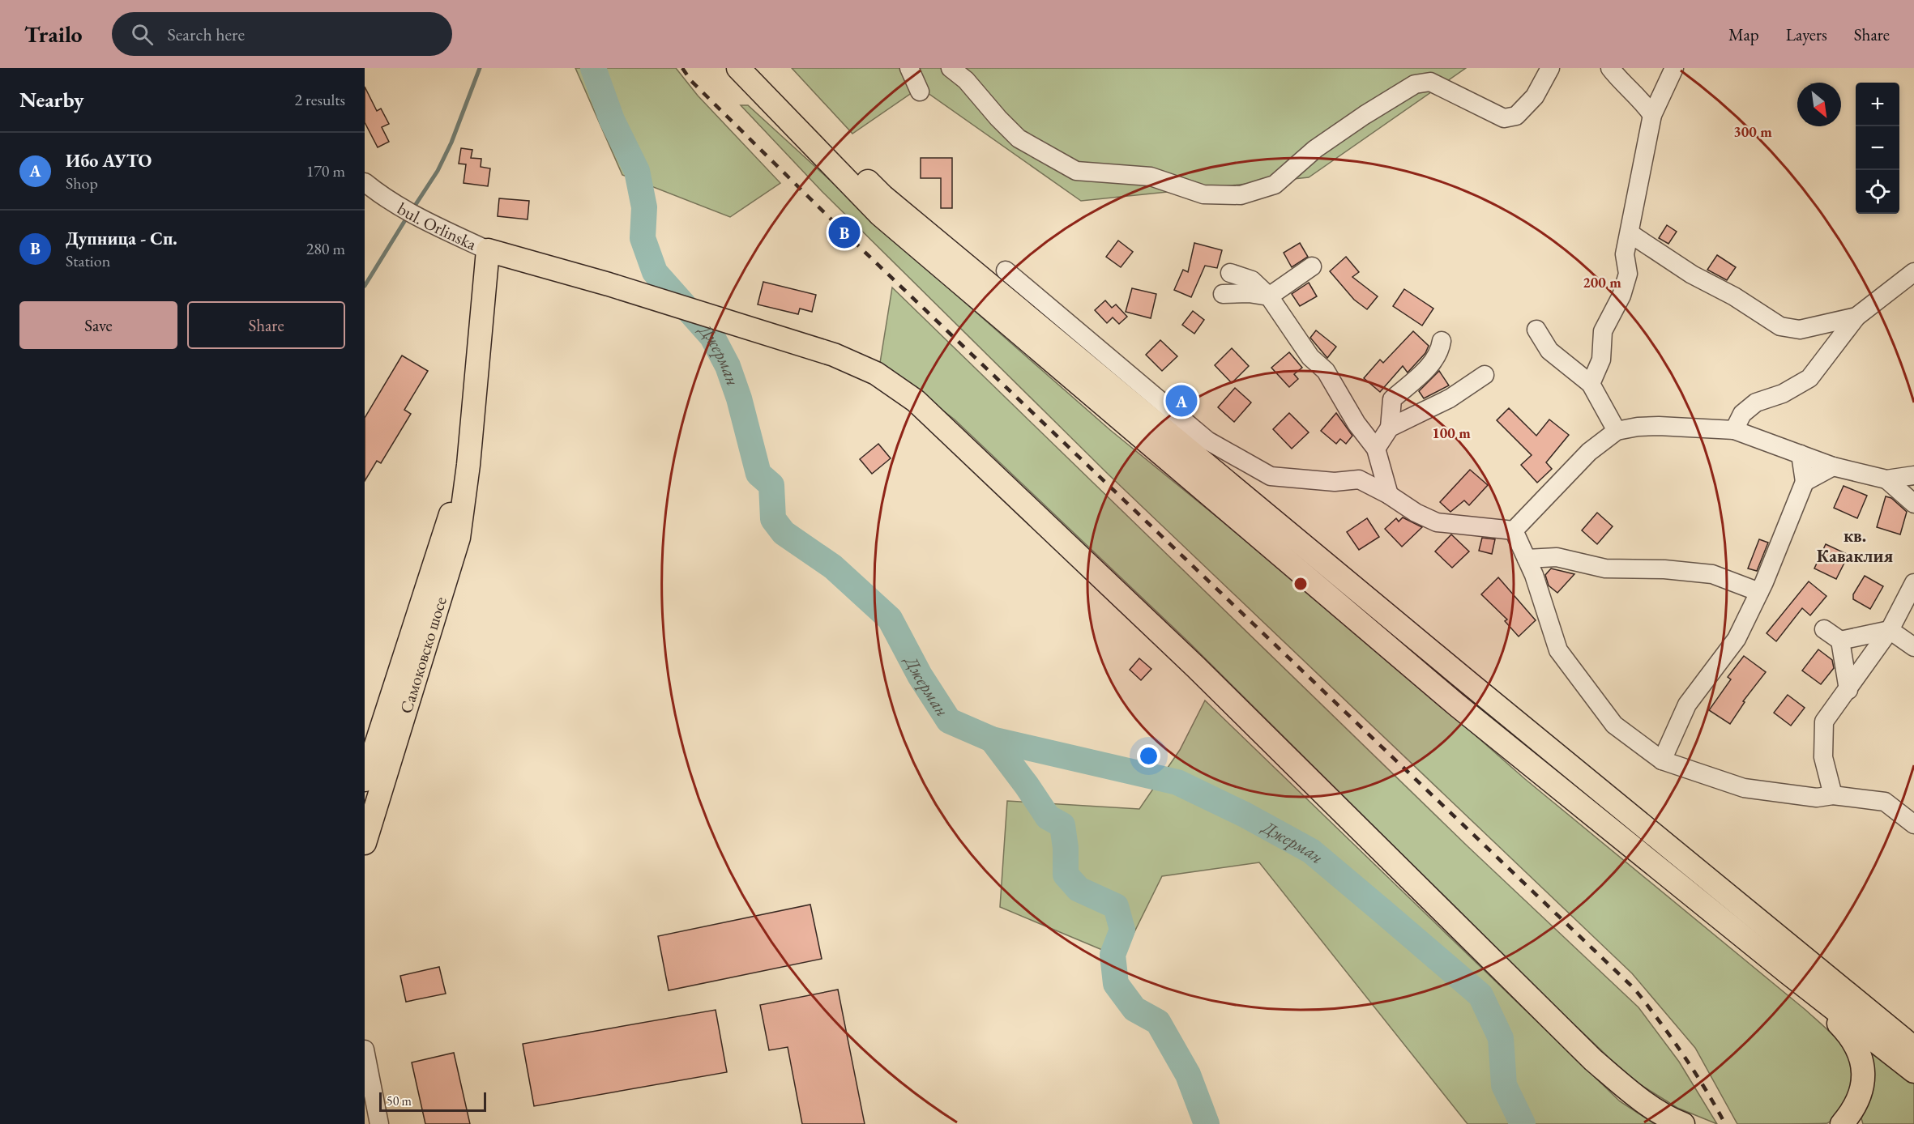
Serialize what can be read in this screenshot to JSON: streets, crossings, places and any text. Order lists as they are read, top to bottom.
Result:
{
  "streets": {
    "main road": ["Самоковско шосе"],
    "street": ["bul. Orlinska"]
  },
  "crossings": [
    ["bul. Orlinska", "Самоковско шосе"]
  ],
  "districts": ["кв. Каваклия"],
  "water": ["Джерман"],
  "scale_bar": "50 m",
  "north": "bottom right",
  "page": {
    "header": "Trailo",
    "search": "Search here",
    "nav": ["Map", "Layers", "Share"],
    "heading": ["Nearby", "2 results"],
    "map_buttons": ["+", "−"],
    "list": [
      {
        "mark": "A",
        "name": "Ибо АУТО",
        "note": "Shop",
        "value": "170 m"
      },
      {
        "mark": "B",
        "name": "Дупница - Сп.",
        "note": "Station",
        "value": "280 m"
      }
    ],
    "pins": ["B", "A"],
    "buttons": ["Save", "Share"],
    "scale": "50 m"
  },
  "rings": ["300 m", "200 m", "100 m"]
}
